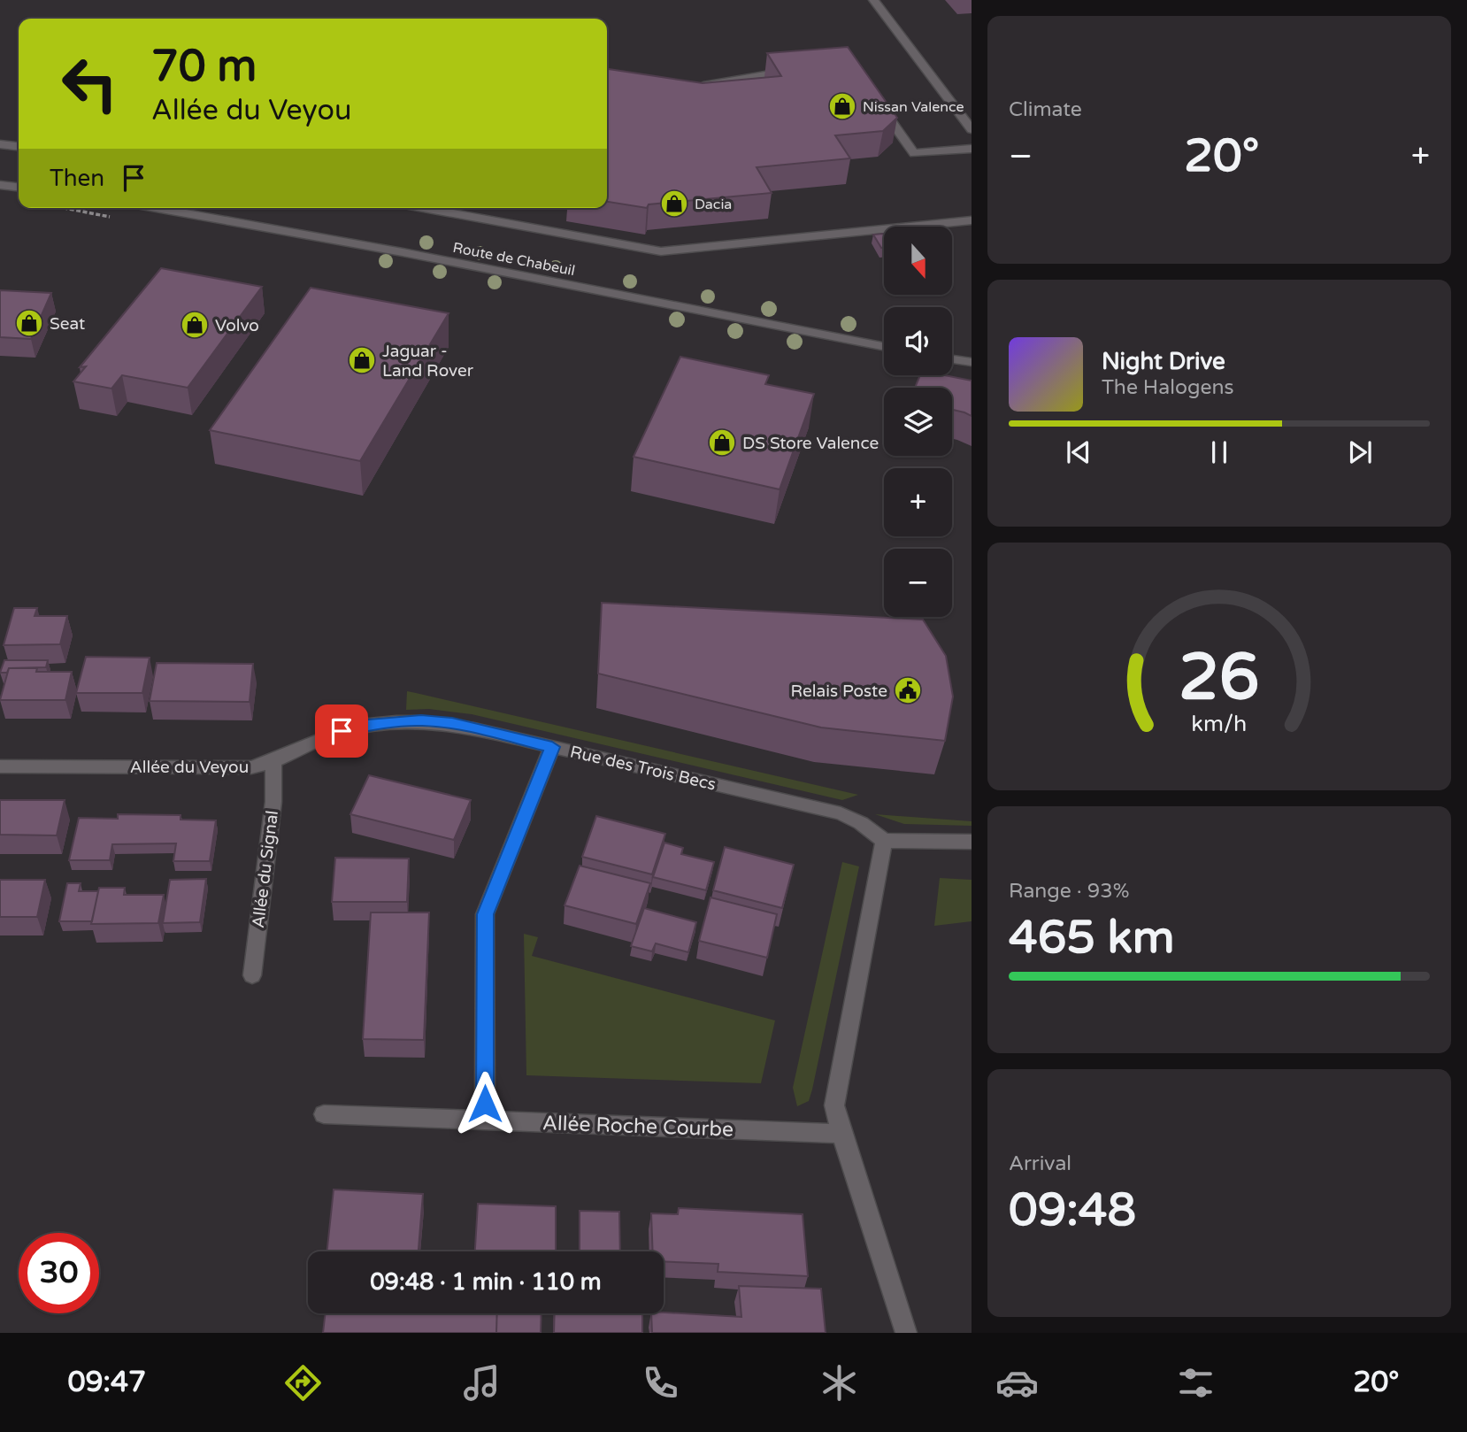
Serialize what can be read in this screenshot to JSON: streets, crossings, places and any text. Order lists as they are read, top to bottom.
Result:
{
  "streets": {
    "street": [
      "Route de Chabeuil",
      "Allée du Veyou",
      "Rue des Trois Becs",
      "Allée du Signal",
      "Allée Roche Courbe"
    ]
  },
  "crossings": [
    ["Allée du Veyou", "Rue des Trois Becs"],
    ["Allée du Veyou", "Allée du Signal"],
    ["Rue des Trois Becs", "Allée Roche Courbe"]
  ],
  "places": {
    "shop": [
      "Nissan Valence",
      "Dacia",
      "Seat",
      "Volvo",
      "Jaguar - Land Rover",
      "DS Store Valence"
    ],
    "public building": ["Relais Poste"]
  },
  "north": "bottom",
  "page": {
    "tile": [
      "Climate",
      ["Range · 93%", "465 km"],
      ["Arrival", "09:48"]
    ],
    "turn": ["70 m", "Allée du Veyou"],
    "heat": ["−", "20°", "+"],
    "then": "Then",
    "map_buttons": ["+", "−"],
    "song": ["Night Drive", "The Halogens"],
    "limit": "30",
    "trip": "09:48 · 1 min · 110 m",
    "tabs": ["09:47", "20°"],
    "gauge": ["26", "km/h"]
  }
}
